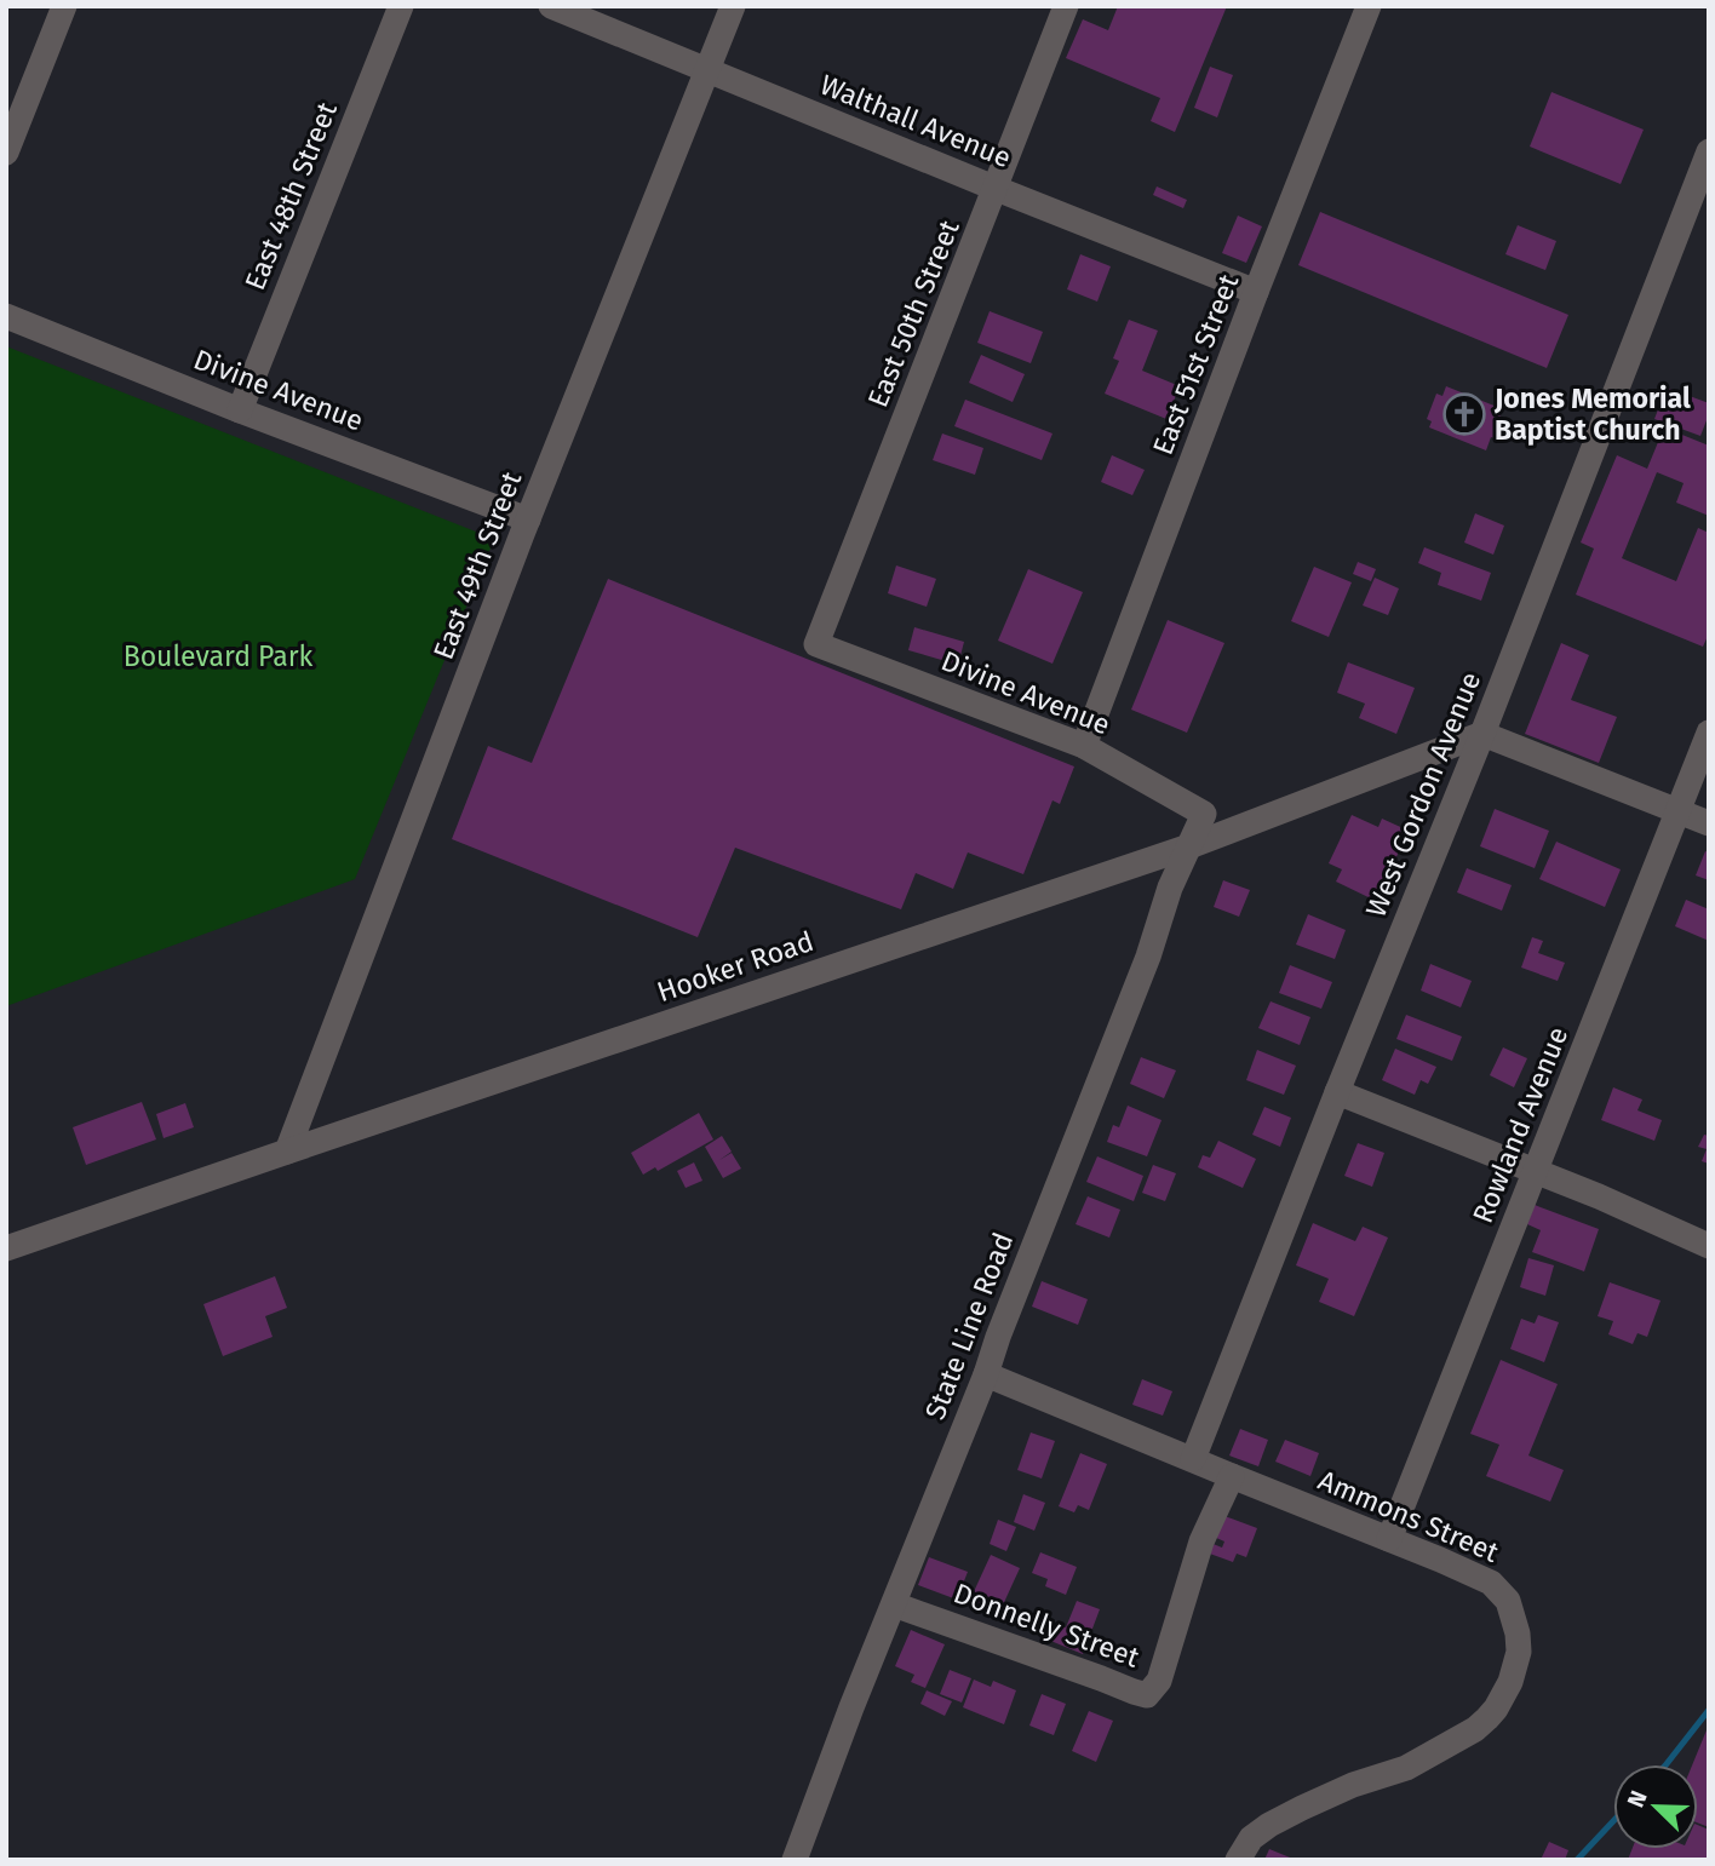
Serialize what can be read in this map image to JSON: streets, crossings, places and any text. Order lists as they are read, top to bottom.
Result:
{
  "streets": {
    "street": [
      "Walthall Avenue",
      "East 48th Street",
      "East 50th Street",
      "East 51st Street",
      "Divine Avenue",
      "East 49th Street",
      "West Gordon Avenue",
      "Hooker Road",
      "Rowland Avenue",
      "State Line Road",
      "Ammons Street",
      "Donnelly Street"
    ]
  },
  "crossings": [
    ["Walthall Avenue", "East 50th Street"],
    ["Walthall Avenue", "East 51st Street"],
    ["Walthall Avenue", "East 49th Street"],
    ["East 48th Street", "Divine Avenue"],
    ["East 50th Street", "Divine Avenue"],
    ["East 51st Street", "Divine Avenue"],
    ["Divine Avenue", "East 49th Street"],
    ["Divine Avenue", "State Line Road"],
    ["East 49th Street", "Hooker Road"],
    ["West Gordon Avenue", "Hooker Road"],
    ["West Gordon Avenue", "Ammons Street"],
    ["Hooker Road", "State Line Road"],
    ["Rowland Avenue", "Ammons Street"],
    ["State Line Road", "Ammons Street"],
    ["State Line Road", "Donnelly Street"],
    ["Ammons Street", "Donnelly Street"]
  ],
  "parks": ["Boulevard Park"],
  "places": {
    "church": ["Jones Memorial Baptist Church"]
  },
  "north": "top left"
}
